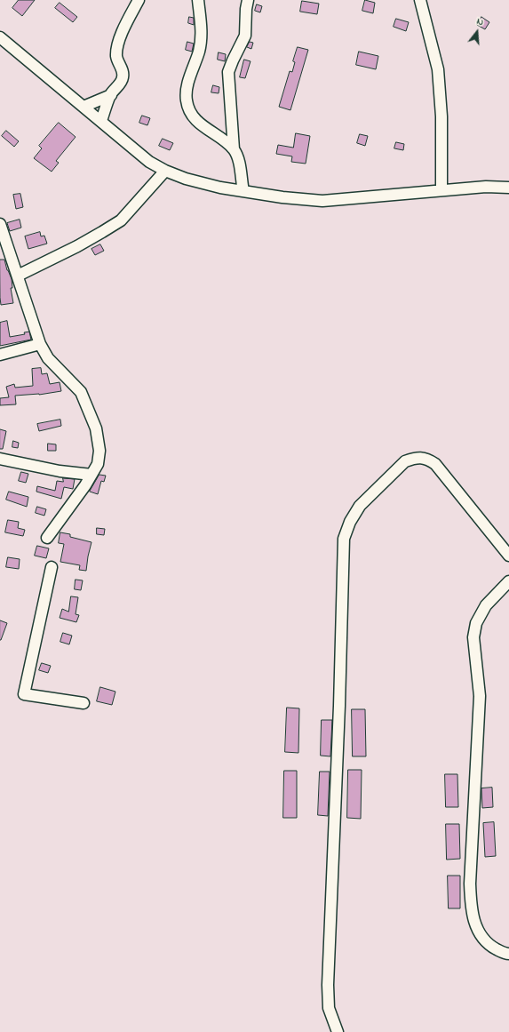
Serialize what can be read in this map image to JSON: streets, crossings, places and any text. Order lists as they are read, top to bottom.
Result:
{
  "north": "top"
}
